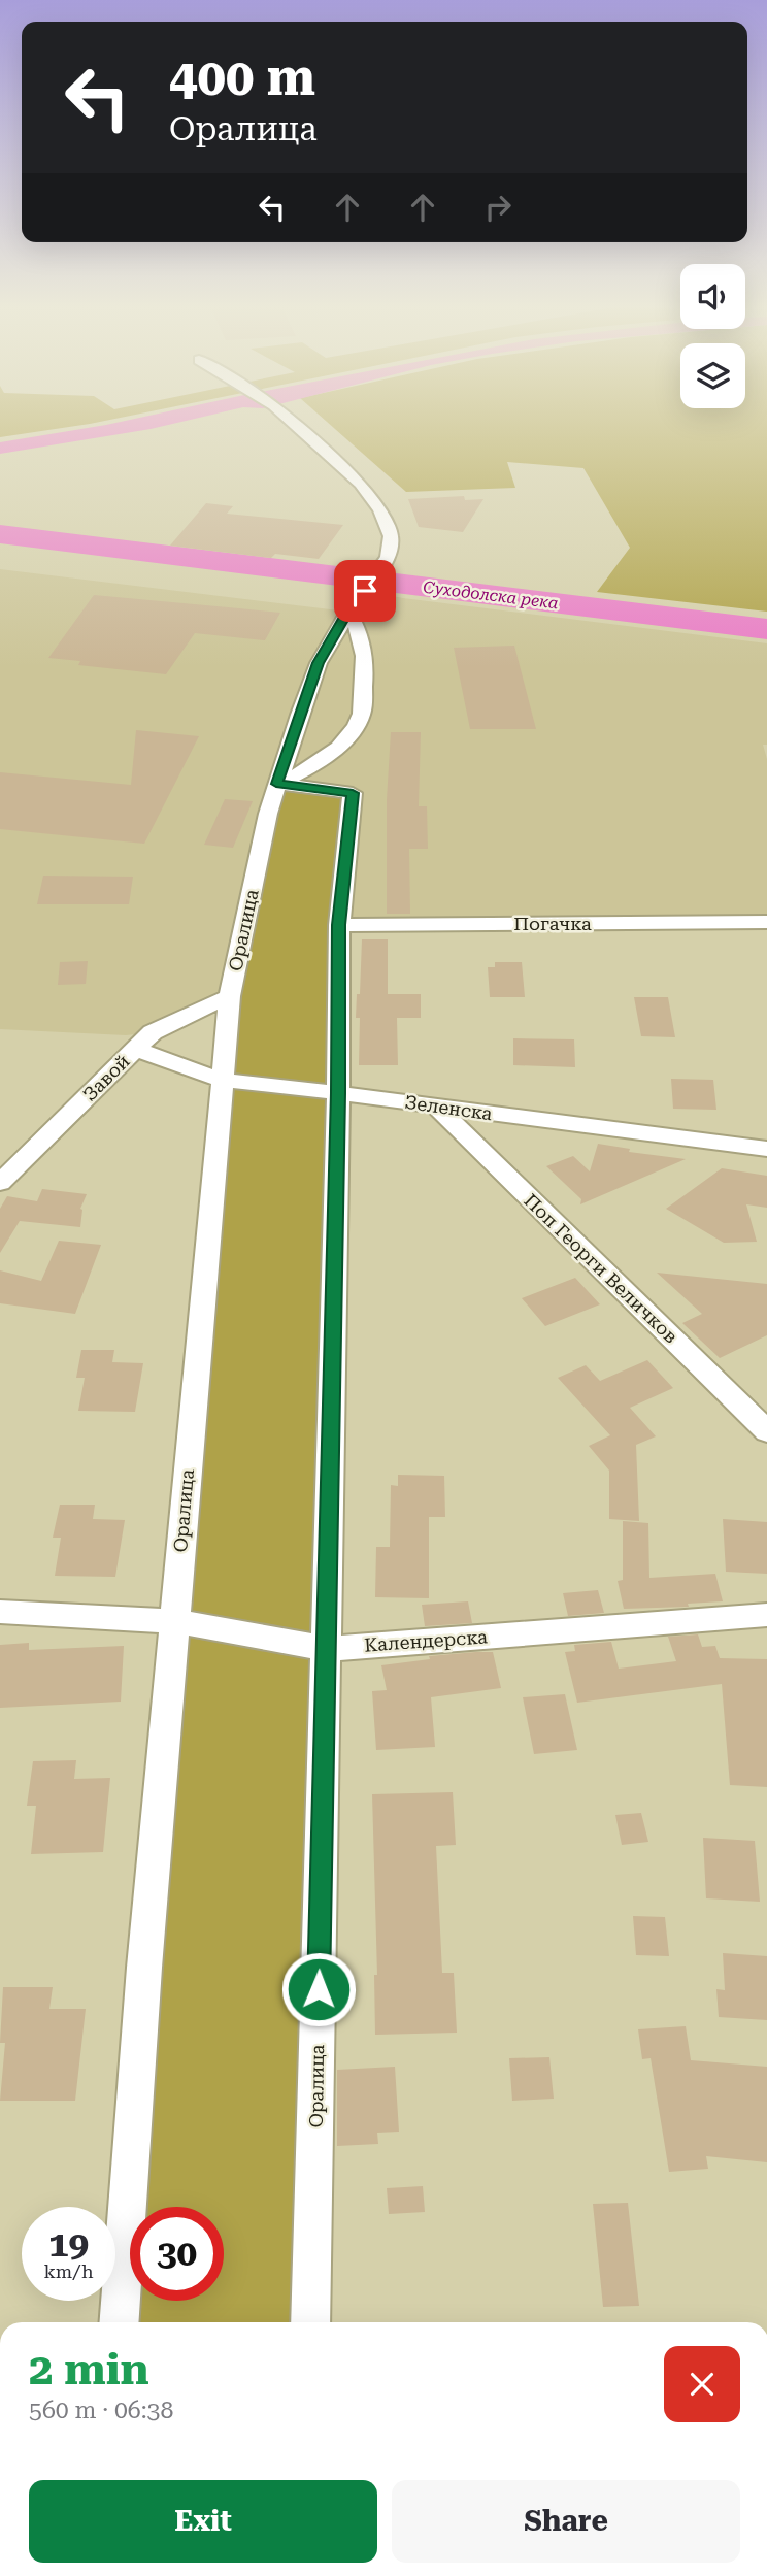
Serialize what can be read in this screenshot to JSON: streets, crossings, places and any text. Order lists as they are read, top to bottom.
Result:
{
  "streets": {
    "street": [
      "Погачка",
      "Оралица",
      "Завой",
      "Зеленска",
      "Поп Георги Величков",
      "Календерска"
    ]
  },
  "crossings": [
    ["Погачка", "Оралица"],
    ["Оралица", "Завой"],
    ["Оралица", "Зеленска"],
    ["Оралица", "Календерска"],
    ["Завой", "Зеленска"],
    ["Зеленска", "Поп Георги Величков"]
  ],
  "water": ["Суходолска река"],
  "page": {
    "turn": ["400 m", "Оралица"],
    "speed": "19 km/h",
    "limit": "30",
    "heading": ["2 min", "560 m · 06:38"],
    "buttons": ["Exit", "Share"]
  }
}
